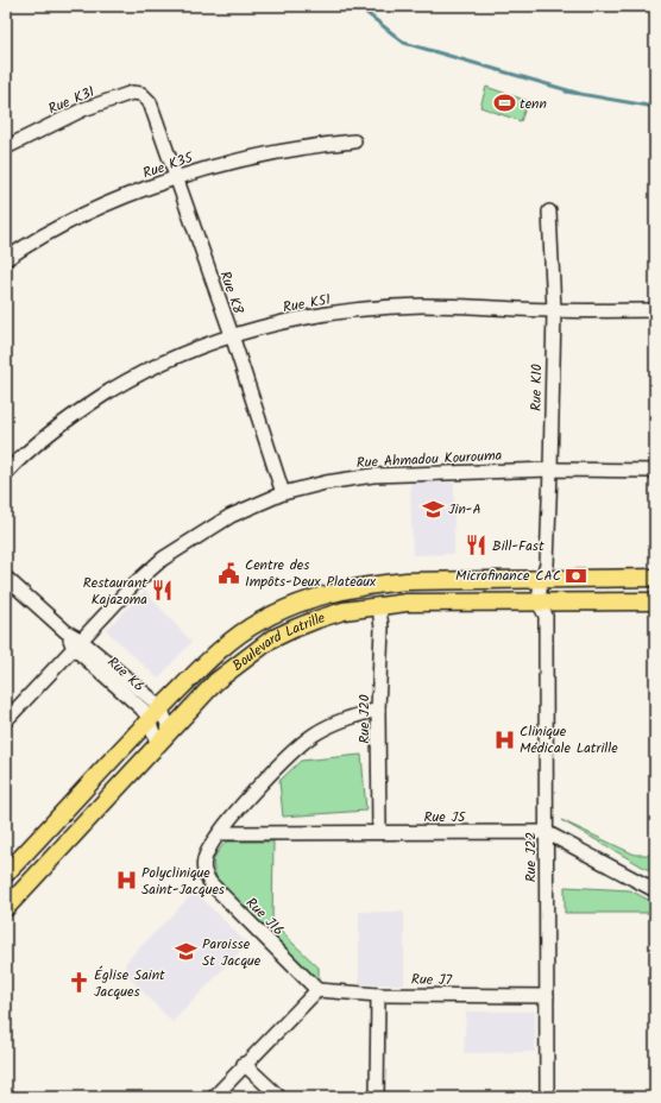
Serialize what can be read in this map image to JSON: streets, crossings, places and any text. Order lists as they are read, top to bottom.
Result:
{
  "streets": {
    "main road": ["Boulevard Latrille"],
    "street": [
      "Rue K31",
      "Rue K35",
      "Rue K8",
      "Rue K51",
      "Rue K10",
      "Rue Ahmadou Kourouma",
      "Rue K6",
      "Rue J20",
      "Rue J5",
      "Rue J22",
      "Rue J16",
      "Rue J7"
    ]
  },
  "crossings": [
    ["Rue K31", "Rue K8"],
    ["Rue K35", "Rue K8"],
    ["Rue K8", "Rue K51"],
    ["Rue K8", "Rue Ahmadou Kourouma"],
    ["Rue K51", "Rue K10"],
    ["Rue K10", "Rue Ahmadou Kourouma"],
    ["Rue K10", "Boulevard Latrille"],
    ["Rue K10", "Rue J22"],
    ["Rue Ahmadou Kourouma", "Rue K6"],
    ["Boulevard Latrille", "Rue K6"],
    ["Boulevard Latrille", "Rue J20"],
    ["Boulevard Latrille", "Rue J22"],
    ["Rue J20", "Rue J5"],
    ["Rue J20", "Rue J16"],
    ["Rue J5", "Rue J22"],
    ["Rue J5", "Rue J16"],
    ["Rue J22", "Rue J7"],
    ["Rue J16", "Rue J7"]
  ],
  "places": {
    "sports": ["tenn"],
    "school or university": ["Jin-A", "Paroisse St Jacque"],
    "restaurant": ["Bill-Fast", "Restaurant Kajazoma"],
    "public building": ["Centre des Impôts-Deux Plateaux"],
    "bank": ["Microfinance CAC"],
    "hospital": ["Clinique Médicale Latrille", "Polyclinique Saint-Jacques"],
    "church": ["Église Saint Jacques"]
  }
}
